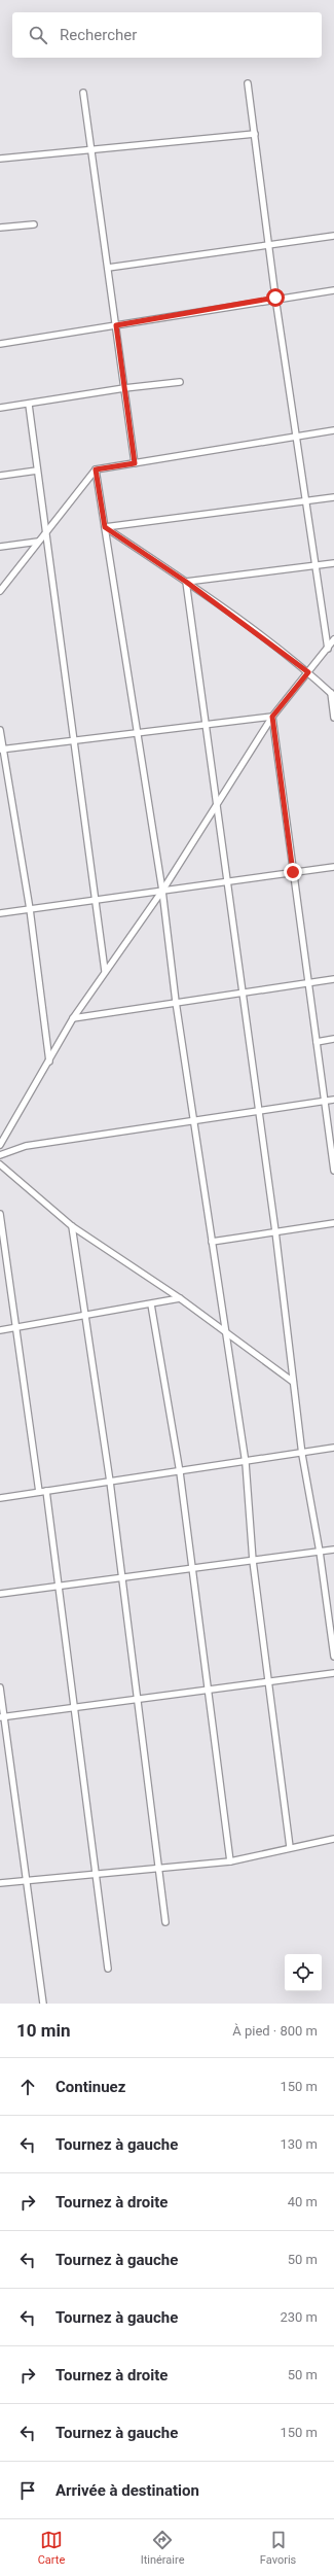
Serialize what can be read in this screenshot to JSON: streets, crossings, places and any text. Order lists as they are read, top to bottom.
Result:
{
  "page": {
    "search": "Rechercher",
    "heading": ["10 min", "À pied · 800 m"],
    "list": [
      ["Continuez", "150 m"],
      ["Tournez à gauche", "130 m"],
      ["Tournez à droite", "40 m"],
      ["Tournez à gauche", "50 m"],
      ["Tournez à gauche", "230 m"],
      ["Tournez à droite", "50 m"],
      ["Tournez à gauche", "150 m"],
      "Arrivée à destination"
    ],
    "nav": ["Carte", "Itinéraire", "Favoris"]
  }
}
